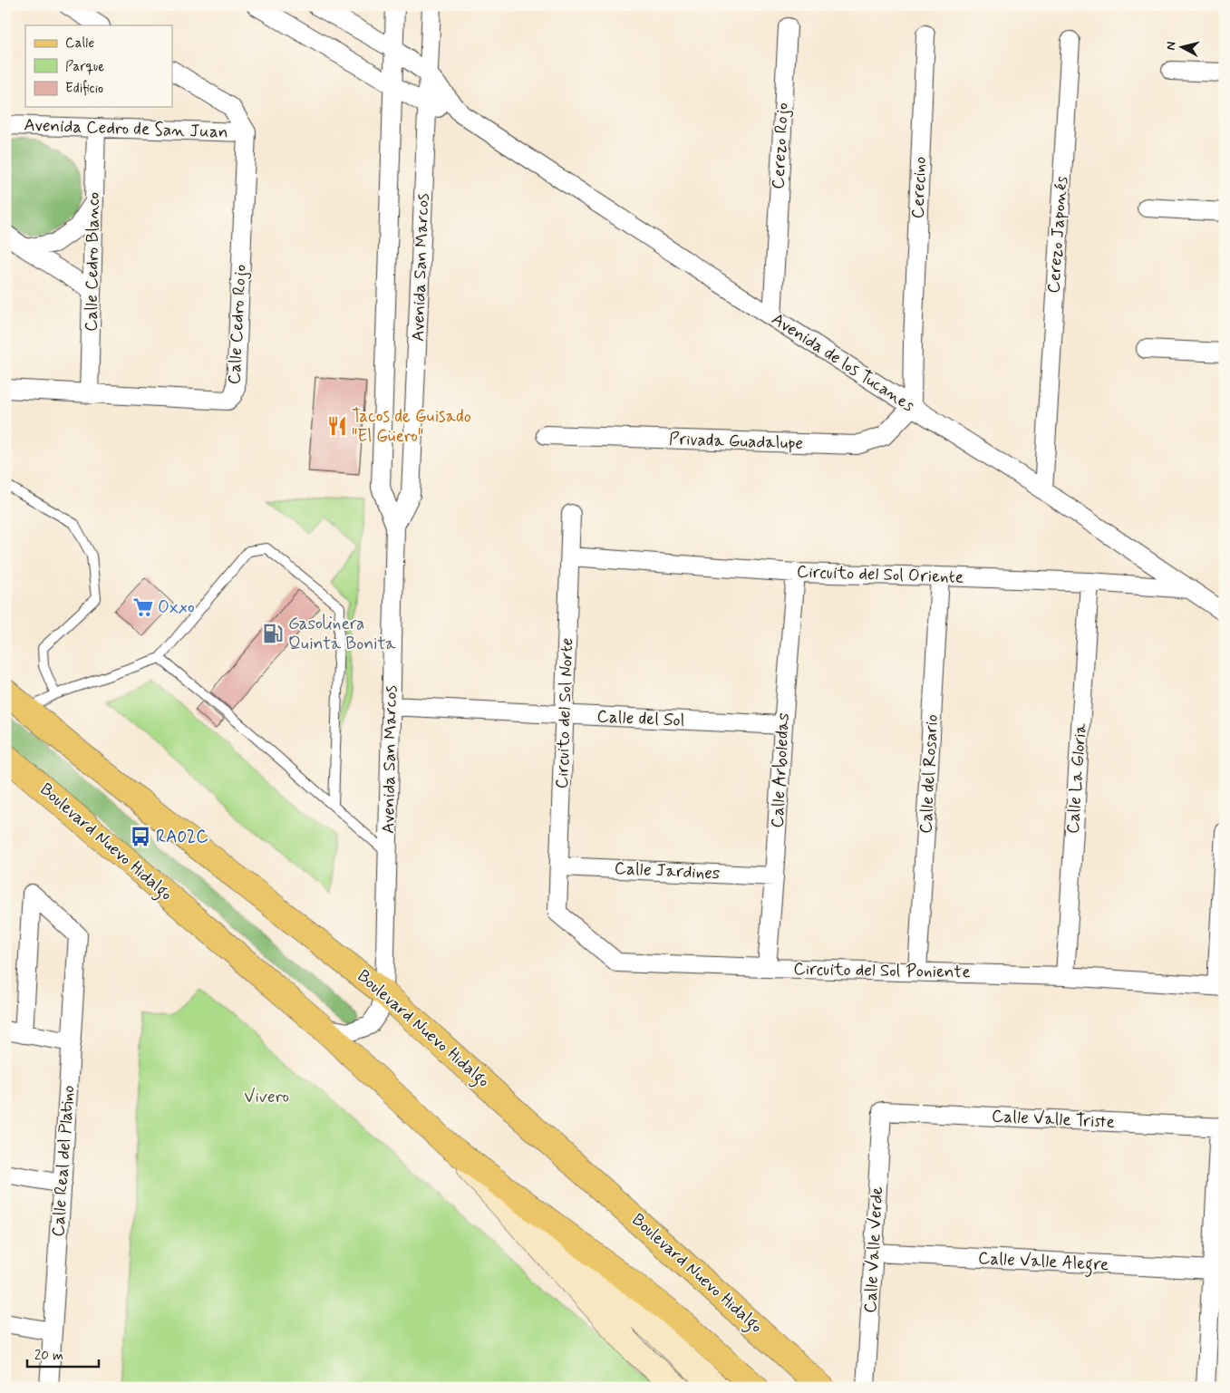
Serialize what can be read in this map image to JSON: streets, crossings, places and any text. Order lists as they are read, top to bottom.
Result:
{
  "streets": {
    "main road": ["Boulevard Nuevo Hidalgo"],
    "street": [
      "Avenida Cedro de San Juan",
      "Cerezo Rojo",
      "Cerecino",
      "Cerezo Japonés",
      "Calle Cedro Blanco",
      "Avenida San Marcos",
      "Calle Cedro Rojo",
      "Avenida de los Tucanes",
      "Privada Guadalupe",
      "Circuito del Sol Oriente",
      "Circuito del Sol Norte",
      "Calle del Sol",
      "Calle Arboledas",
      "Calle del Rosario",
      "Calle La Gloria",
      "Calle Jardines",
      "Circuito del Sol Poniente",
      "Calle Valle Triste",
      "Calle Real del Platino",
      "Calle Valle Verde",
      "Calle Valle Alegre"
    ]
  },
  "crossings": [
    ["Avenida Cedro de San Juan", "Calle Cedro Blanco"],
    ["Avenida Cedro de San Juan", "Calle Cedro Rojo"],
    ["Cerezo Rojo", "Avenida de los Tucanes"],
    ["Cerecino", "Avenida de los Tucanes"],
    ["Cerecino", "Privada Guadalupe"],
    ["Cerezo Japonés", "Avenida de los Tucanes"],
    ["Calle Cedro Blanco", "Calle Cedro Rojo"],
    ["Avenida San Marcos", "Avenida de los Tucanes"],
    ["Avenida San Marcos", "Calle del Sol"],
    ["Avenida San Marcos", "Boulevard Nuevo Hidalgo"],
    ["Avenida de los Tucanes", "Privada Guadalupe"],
    ["Avenida de los Tucanes", "Circuito del Sol Oriente"],
    ["Circuito del Sol Oriente", "Circuito del Sol Norte"],
    ["Circuito del Sol Oriente", "Calle Arboledas"],
    ["Circuito del Sol Oriente", "Calle del Rosario"],
    ["Circuito del Sol Oriente", "Calle La Gloria"],
    ["Circuito del Sol Norte", "Calle del Sol"],
    ["Circuito del Sol Norte", "Calle Jardines"],
    ["Circuito del Sol Norte", "Circuito del Sol Poniente"],
    ["Calle del Sol", "Calle Arboledas"],
    ["Calle Arboledas", "Calle Jardines"],
    ["Calle Arboledas", "Circuito del Sol Poniente"],
    ["Calle del Rosario", "Circuito del Sol Poniente"],
    ["Calle La Gloria", "Circuito del Sol Poniente"],
    ["Calle Valle Triste", "Calle Valle Verde"],
    ["Calle Valle Verde", "Calle Valle Alegre"]
  ],
  "parks": ["Vivero"],
  "places": {
    "restaurant": ["Tacos de Guisado \"El Güero\""],
    "supermarket": ["Oxxo"],
    "fuel station": ["Gasolinera Quinta Bonita"],
    "bus stop": ["RA02C"]
  },
  "legend": ["Calle", "Parque", "Edificio"],
  "scale_bar": "20 m",
  "north": "left"
}
